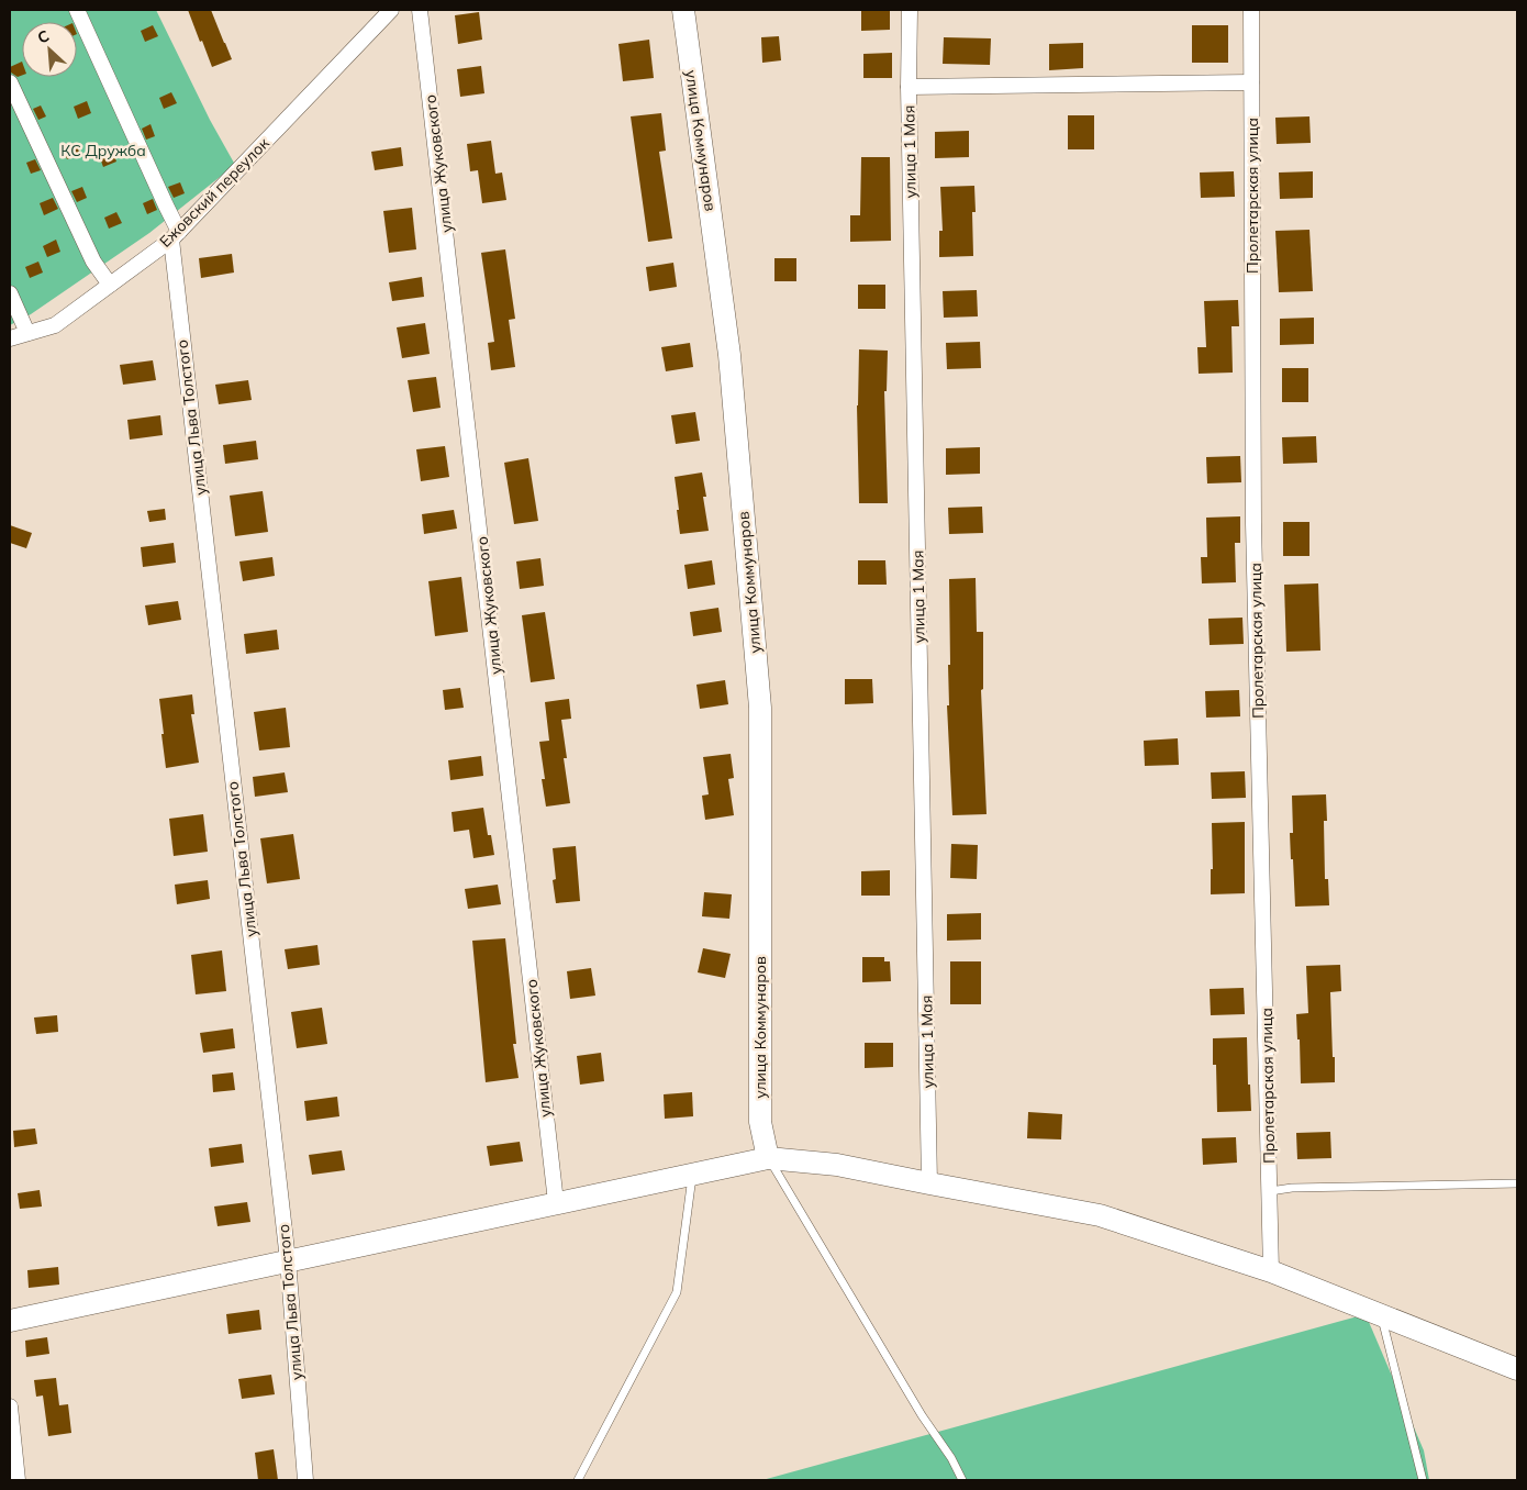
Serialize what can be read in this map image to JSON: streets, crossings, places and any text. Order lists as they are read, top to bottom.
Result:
{
  "streets": {
    "main road": ["улица Коммунаров"],
    "street": [
      "улица 1 Мая",
      "улица Жуковского",
      "Ежовский переулок",
      "Пролетарская улица",
      "улица Льва Толстого"
    ]
  },
  "crossings": [
    ["Ежовский переулок", "улица Льва Толстого"]
  ],
  "parks": ["КС Дружба"],
  "north": "top left"
}
